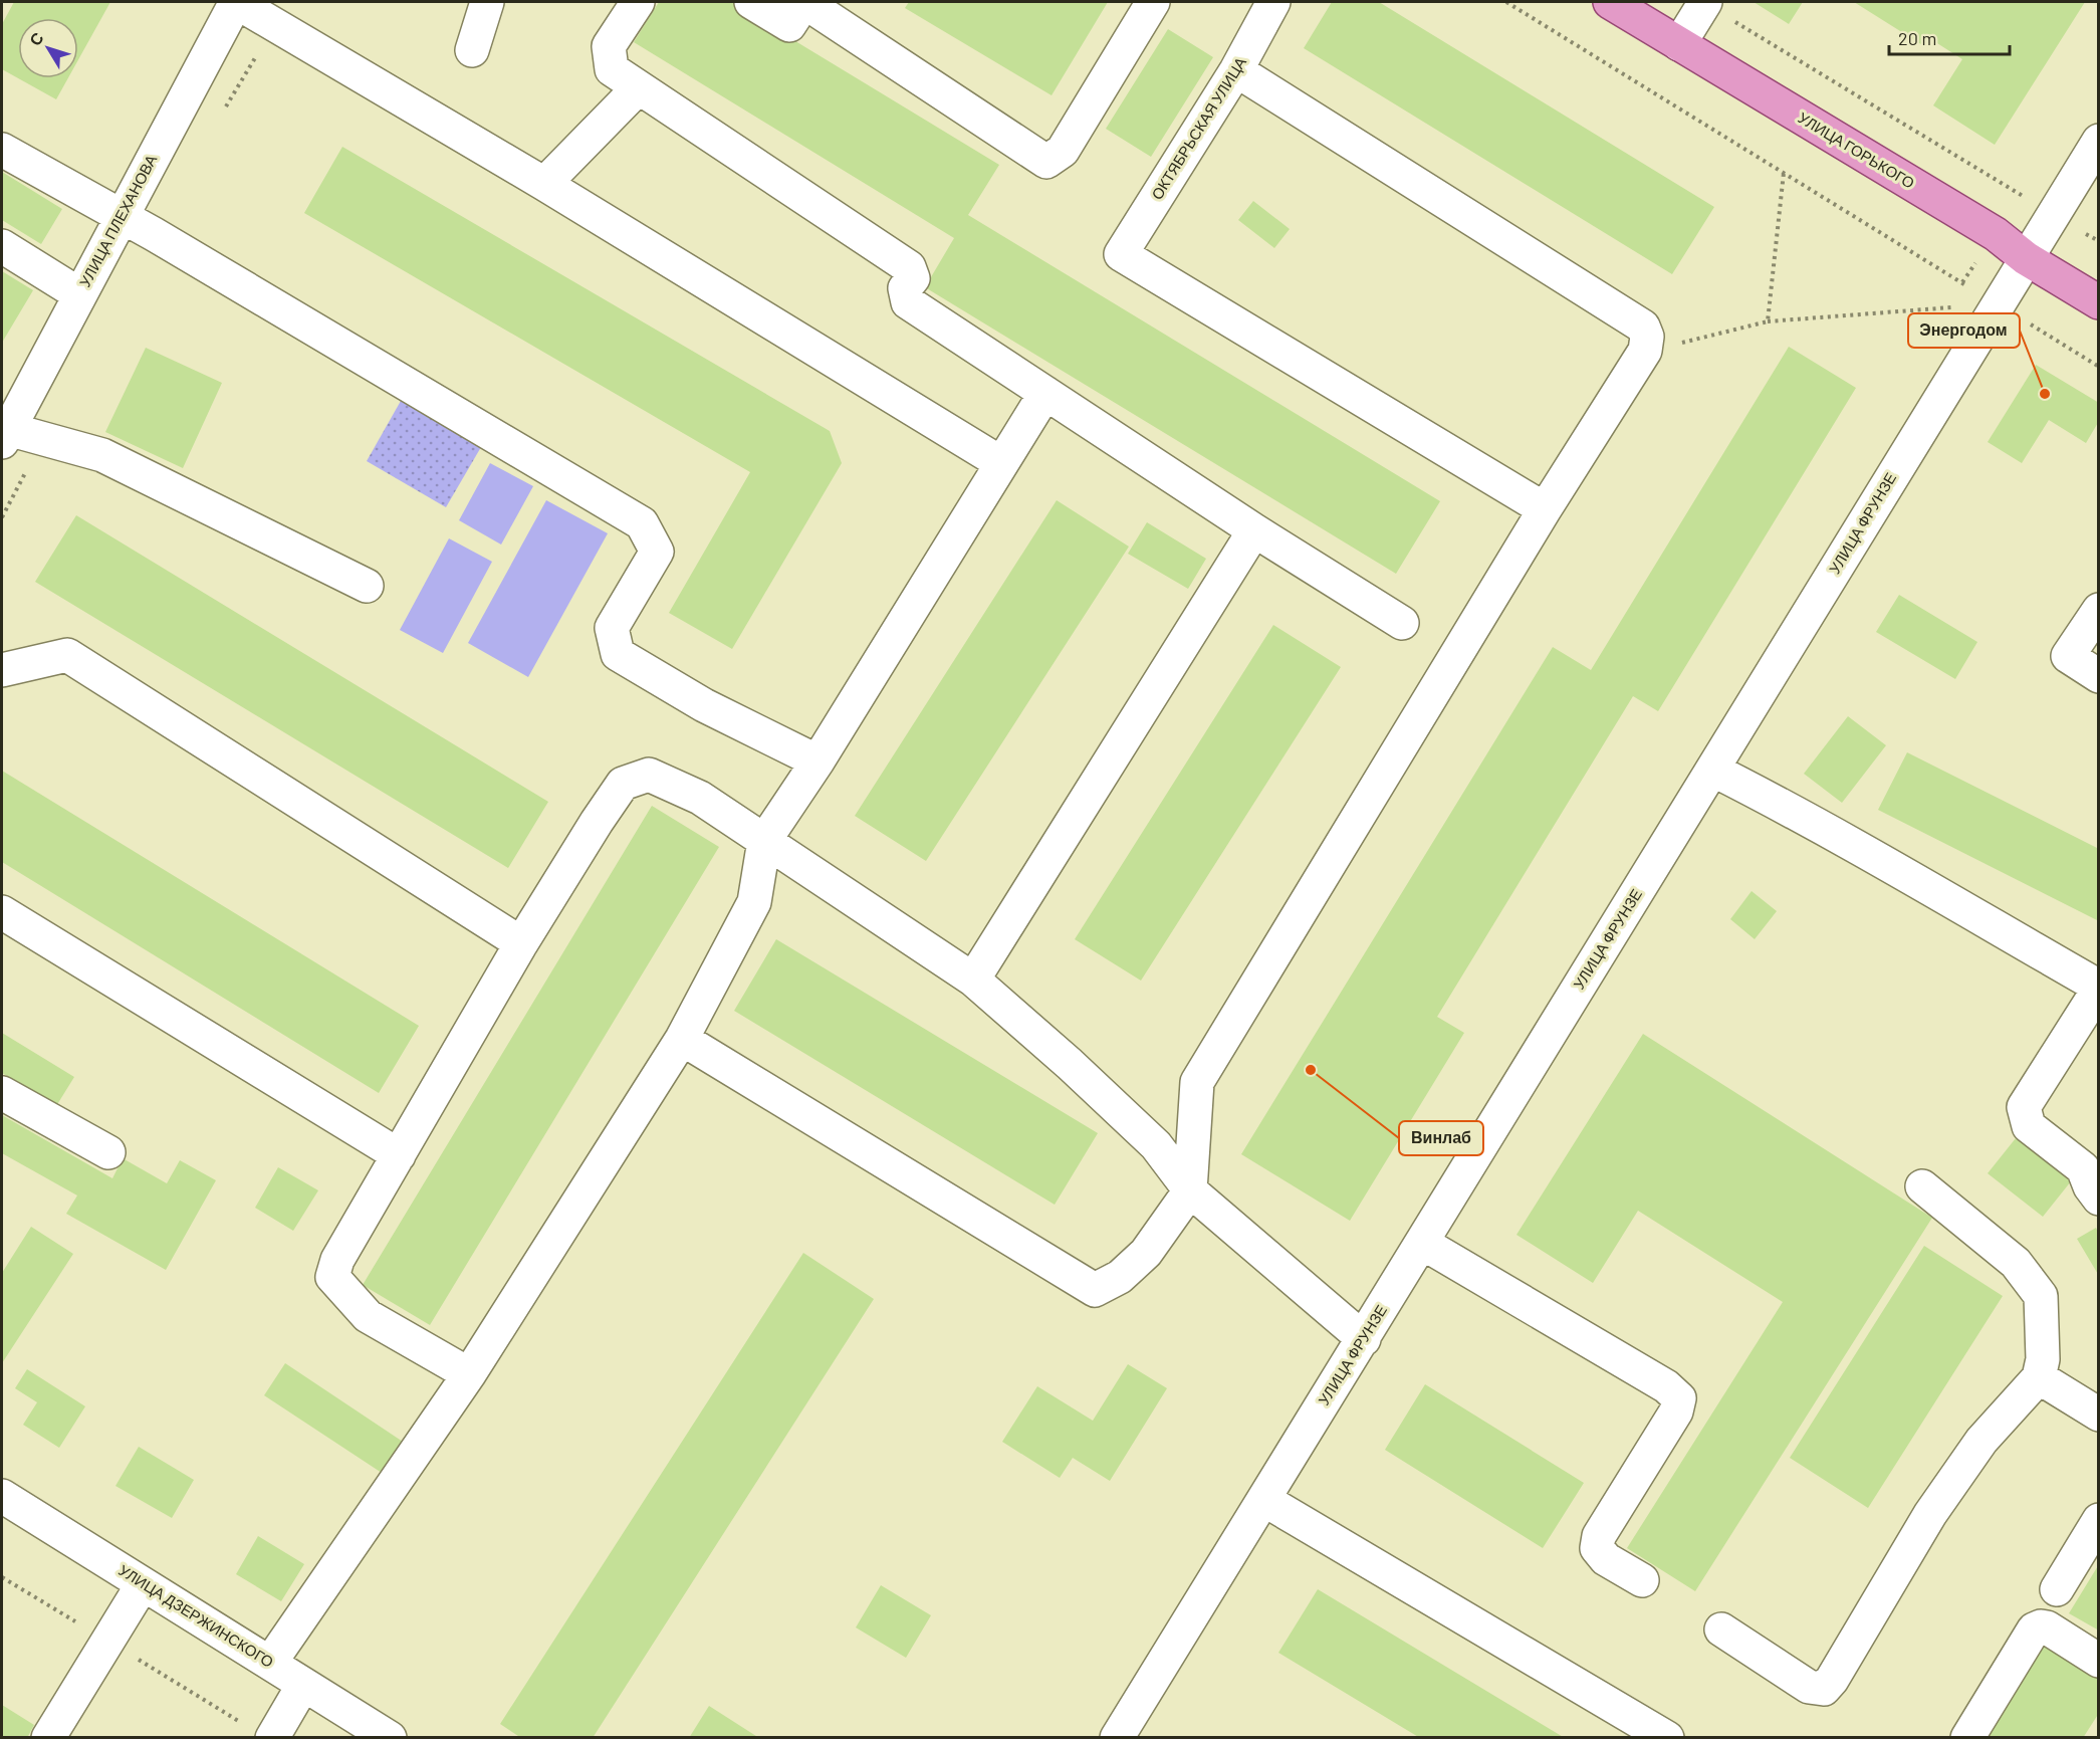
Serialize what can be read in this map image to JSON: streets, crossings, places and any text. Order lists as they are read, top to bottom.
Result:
{
  "streets": {
    "main road": ["УЛИЦА ГОРЬКОГО"],
    "street": [
      "ОКТЯБРЬСКАЯ УЛИЦА",
      "УЛИЦА ПЛЕХАНОВА",
      "УЛИЦА ФРУНЗЕ",
      "УЛИЦА ДЗЕРЖИНСКОГО"
    ]
  },
  "crossings": [
    ["УЛИЦА ГОРЬКОГО", "УЛИЦА ФРУНЗЕ"]
  ],
  "places": ["Энергодом", "Винлаб"],
  "scale_bar": "20 m",
  "north": "top left"
}
